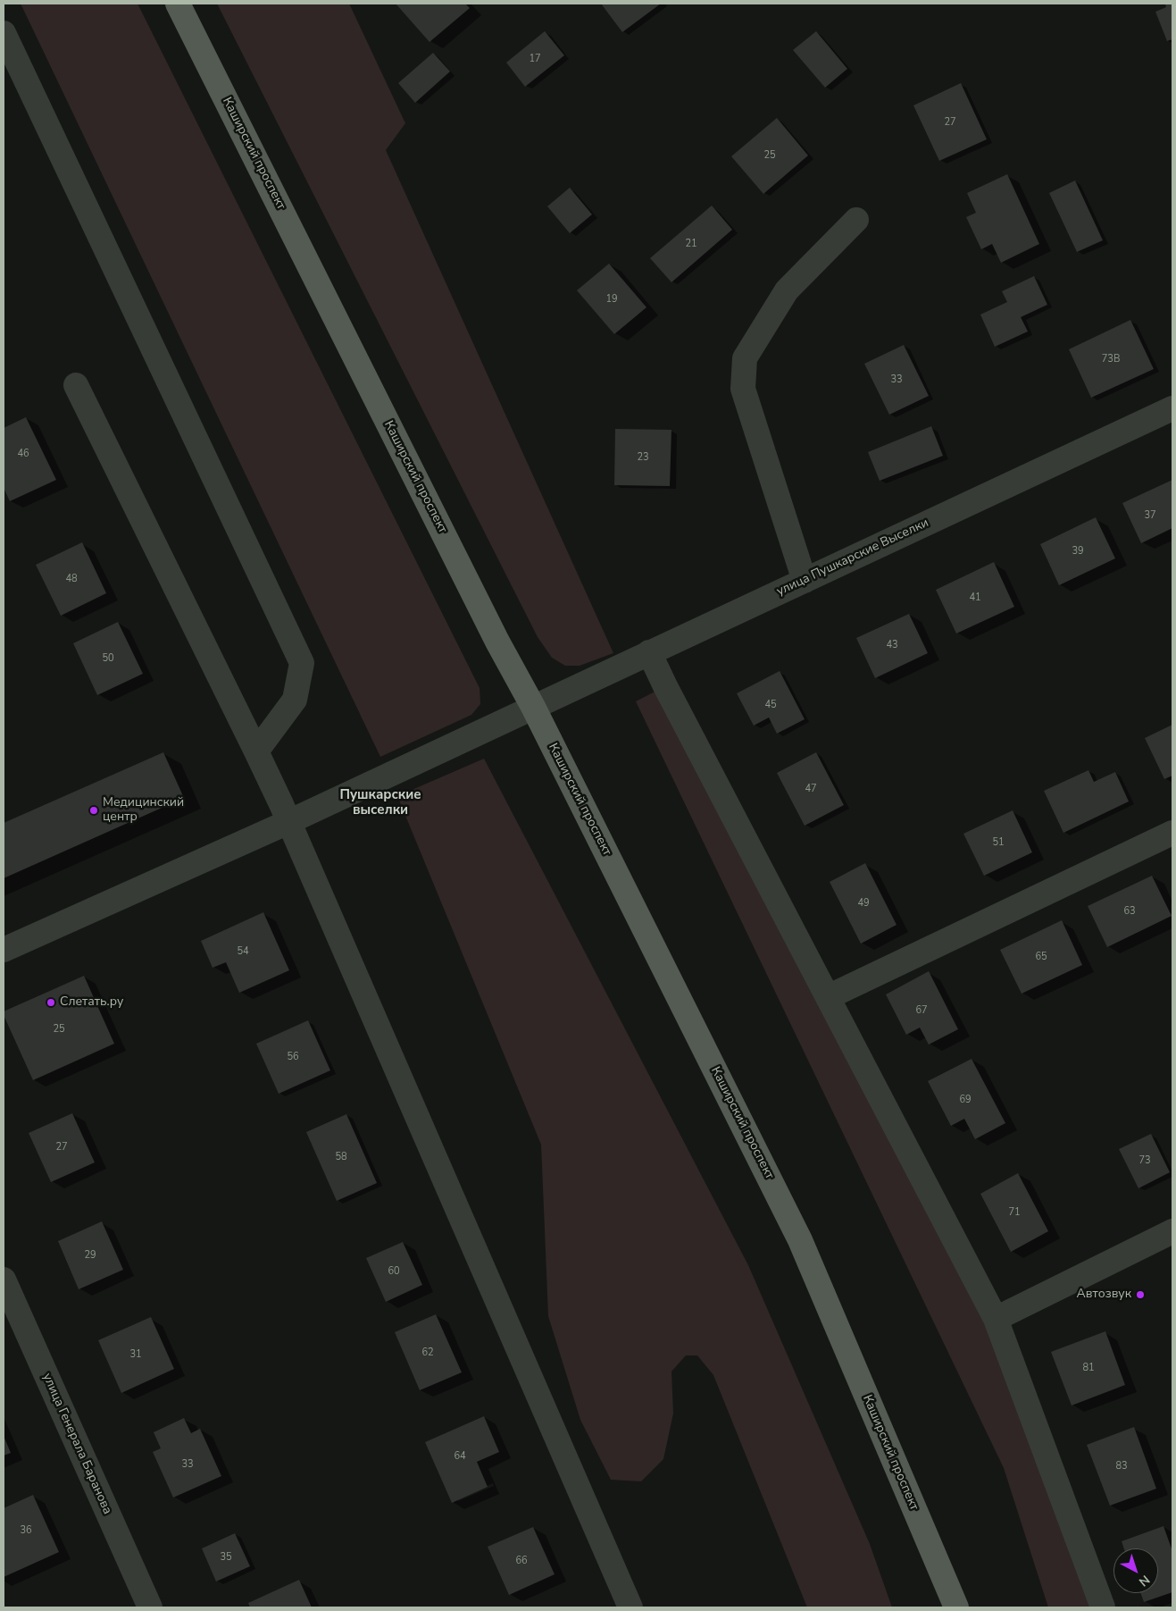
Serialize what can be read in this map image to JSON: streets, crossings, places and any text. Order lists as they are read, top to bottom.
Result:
{
  "streets": {
    "main road": ["Каширский проспект"],
    "street": ["улица Пушкарские Выселки", "улица Генерала Баранова"]
  },
  "crossings": [
    ["Каширский проспект", "улица Пушкарские Выселки"]
  ],
  "districts": ["Пушкарские выселки"],
  "places": ["Медицинский центр", "Слетать.ру", "Автозвук"],
  "house_numbers": [
    "17",
    "27",
    "25",
    "21",
    "19",
    "73В",
    "33",
    "46",
    "23",
    "37",
    "39",
    "48",
    "41",
    "43",
    "50",
    "45",
    "47",
    "51",
    "49",
    "63",
    "54",
    "65",
    "67",
    "25",
    "56",
    "69",
    "27",
    "58",
    "73",
    "71",
    "29",
    "60",
    "62",
    "31",
    "81",
    "64",
    "33",
    "83",
    "36",
    "35",
    "66"
  ],
  "north": "bottom right"
}
